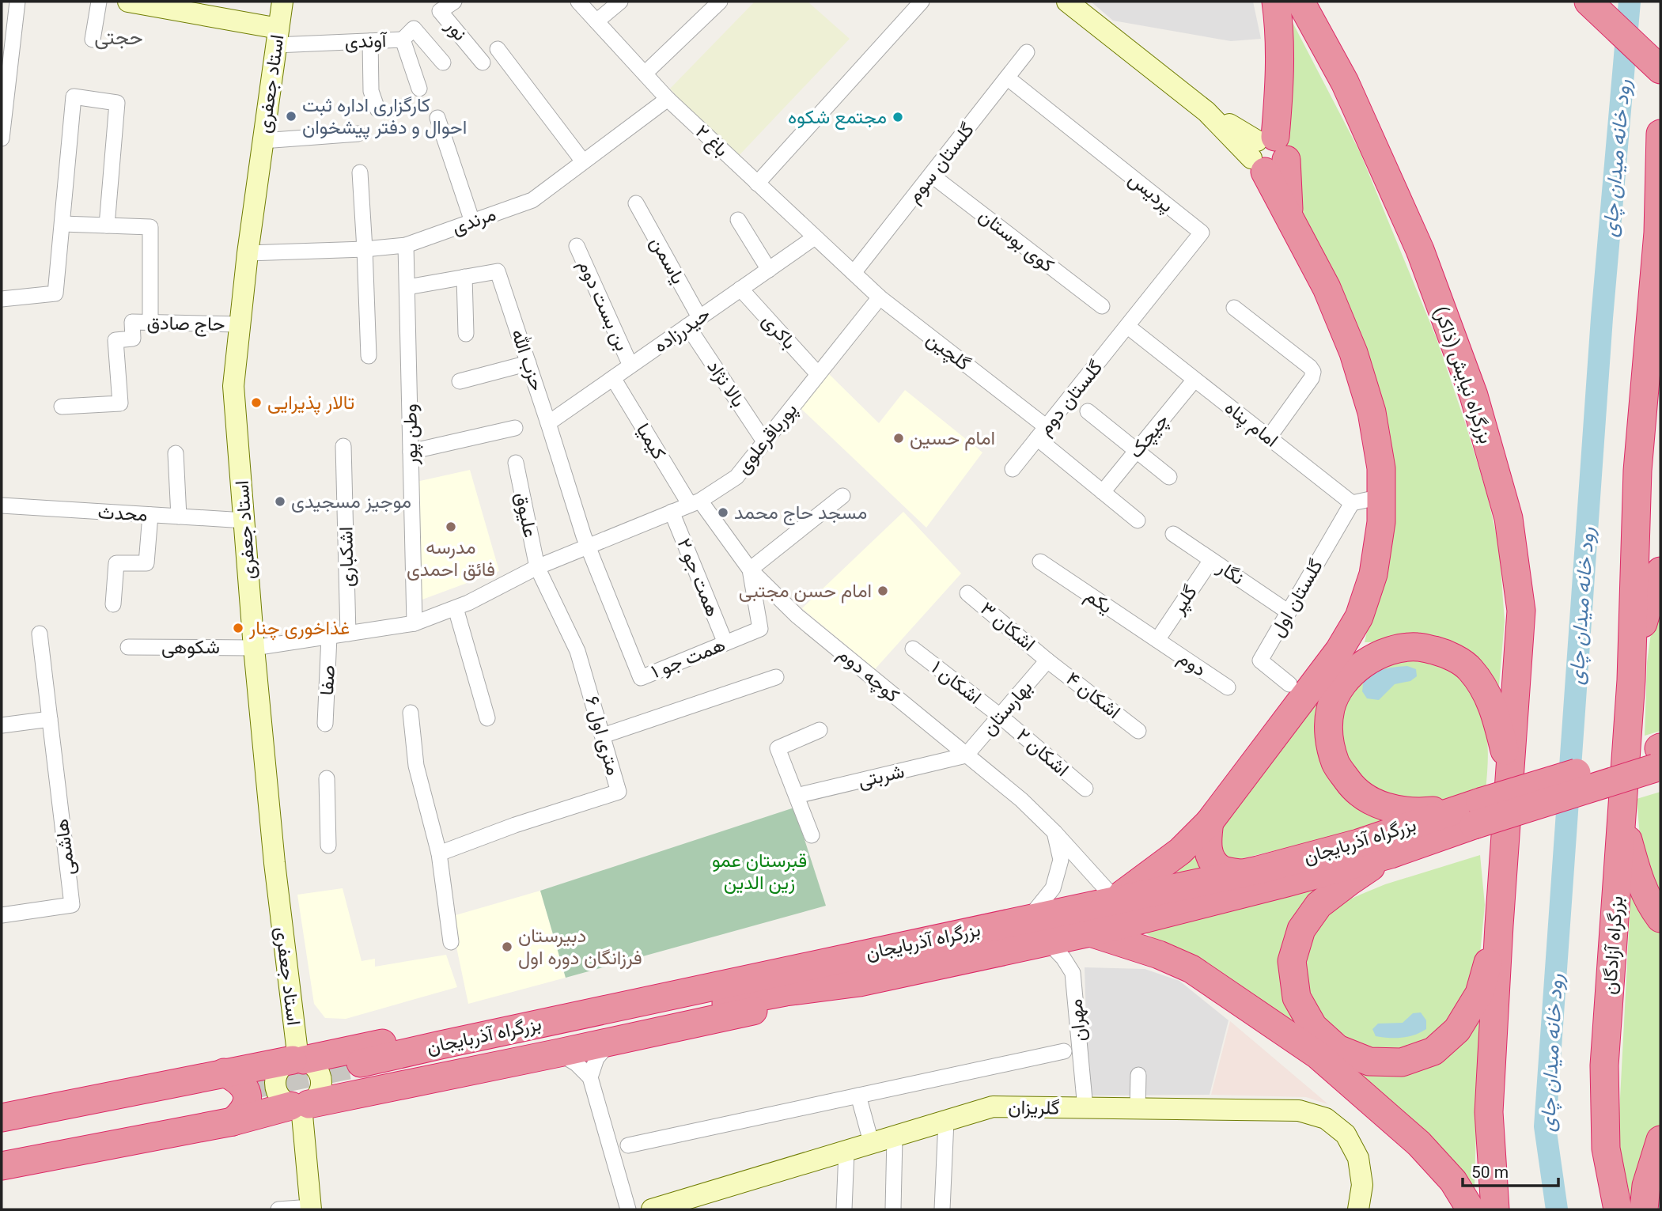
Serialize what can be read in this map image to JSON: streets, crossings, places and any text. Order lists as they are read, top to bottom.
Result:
{
  "streets": {
    "highway": ["بزرگراه نیایش (ذاکر)", "بزرگراه آذربایجان", "بزرگراه آزادگان"],
    "main road": ["استاد جعفری", "گلریزان"],
    "street": [
      "نور",
      "آوندی",
      "باغ ۲",
      "گلستان سوم",
      "پردیس",
      "مرندی",
      "کوی بوستان",
      "یاسمن",
      "بن بست دوم",
      "حاج صادق",
      "حیدرزاده",
      "باکری",
      "گلچین",
      "حزب الله",
      "بالا نژاد",
      "گلستان دوم",
      "امام پناه",
      "وطن پور",
      "چیچک",
      "پورباقرعلوی",
      "کیمیا",
      "محدث",
      "علیوق",
      "اشکباری",
      "نگار",
      "همت جو ۲",
      "گلستان اول",
      "گلپر",
      "یکم",
      "اشکان ۳",
      "شکوهی",
      "همت جو ۱",
      "دوم",
      "کوچه دوم",
      "صفا",
      "اشکان ۱",
      "اشکان ۴",
      "بهارستان",
      "۶ متری اول",
      "اشکان ۲",
      "شربتی",
      "هاشمی",
      "مهران"
    ]
  },
  "crossings": [
    ["آوندی", "استاد جعفری"],
    ["استاد جعفری", "مرندی"],
    ["استاد جعفری", "حاج صادق"],
    ["استاد جعفری", "محدث"],
    ["استاد جعفری", "شکوهی"],
    ["باغ ۲", "گلستان سوم"],
    ["باغ ۲", "مرندی"],
    ["باغ ۲", "حیدرزاده"],
    ["باغ ۲", "گلچین"],
    ["گلستان سوم", "پردیس"],
    ["گلستان سوم", "کوی بوستان"],
    ["گلستان سوم", "گلچین"],
    ["پردیس", "گلستان دوم"],
    ["پردیس", "امام پناه"],
    ["مرندی", "وطن پور"],
    ["یاسمن", "حیدرزاده"],
    ["یاسمن", "بالا نژاد"],
    ["بن بست دوم", "حیدرزاده"],
    ["حیدرزاده", "باکری"],
    ["حیدرزاده", "حزب الله"],
    ["حیدرزاده", "بالا نژاد"],
    ["حیدرزاده", "کیمیا"],
    ["باکری", "پورباقرعلوی"],
    ["گلچین", "گلستان دوم"],
    ["گلچین", "چیچک"],
    ["گلچین", "پورباقرعلوی"],
    ["حزب الله", "وطن پور"],
    ["حزب الله", "پورباقرعلوی"],
    ["حزب الله", "همت جو ۱"],
    ["بالا نژاد", "پورباقرعلوی"],
    ["گلستان دوم", "امام پناه"],
    ["امام پناه", "چیچک"],
    ["امام پناه", "گلستان اول"],
    ["وطن پور", "پورباقرعلوی"],
    ["وطن پور", "شکوهی"],
    ["پورباقرعلوی", "کیمیا"],
    ["پورباقرعلوی", "علیوق"],
    ["پورباقرعلوی", "همت جو ۲"],
    ["پورباقرعلوی", "شکوهی"],
    ["پورباقرعلوی", "همت جو ۱"],
    ["پورباقرعلوی", "کوچه دوم"],
    ["پورباقرعلوی", "۶ متری اول"],
    ["کیمیا", "کوچه دوم"],
    ["علیوق", "۶ متری اول"],
    ["اشکباری", "شکوهی"],
    ["نگار", "گلستان اول"],
    ["نگار", "گلپر"],
    ["همت جو ۲", "همت جو ۱"],
    ["گلپر", "یکم"],
    ["گلپر", "دوم"],
    ["یکم", "دوم"],
    ["اشکان ۳", "اشکان ۴"],
    ["اشکان ۳", "بهارستان"],
    ["شکوهی", "صفا"],
    ["همت جو ۱", "کوچه دوم"],
    ["کوچه دوم", "بهارستان"],
    ["کوچه دوم", "شربتی"],
    ["کوچه دوم", "بزرگراه آذربایجان"],
    ["اشکان ۱", "بهارستان"],
    ["اشکان ۱", "اشکان ۲"],
    ["اشکان ۴", "بهارستان"],
    ["بهارستان", "اشکان ۲"],
    ["بهارستان", "شربتی"],
    ["بزرگراه آذربایجان", "مهران"],
    ["مهران", "گلریزان"]
  ],
  "districts": ["حجتی"],
  "water": ["رود خانه میدان چای"],
  "parks": ["قبرستان عمو زین الدین"],
  "places": [
    "کارگزاری اداره ثبت احوال و دفتر پیشخوان",
    "مجتمع شکوه",
    "تالار پذیرایی",
    "امام حسین",
    "موجیز مسجیدی",
    "مسجد حاج محمد",
    "مدرسه فائق احمدی",
    "امام حسن مجتبی",
    "غذاخوری چنار",
    "دبیرستان فرزانگان دوره اول"
  ],
  "scale_bar": "50 m"
}
